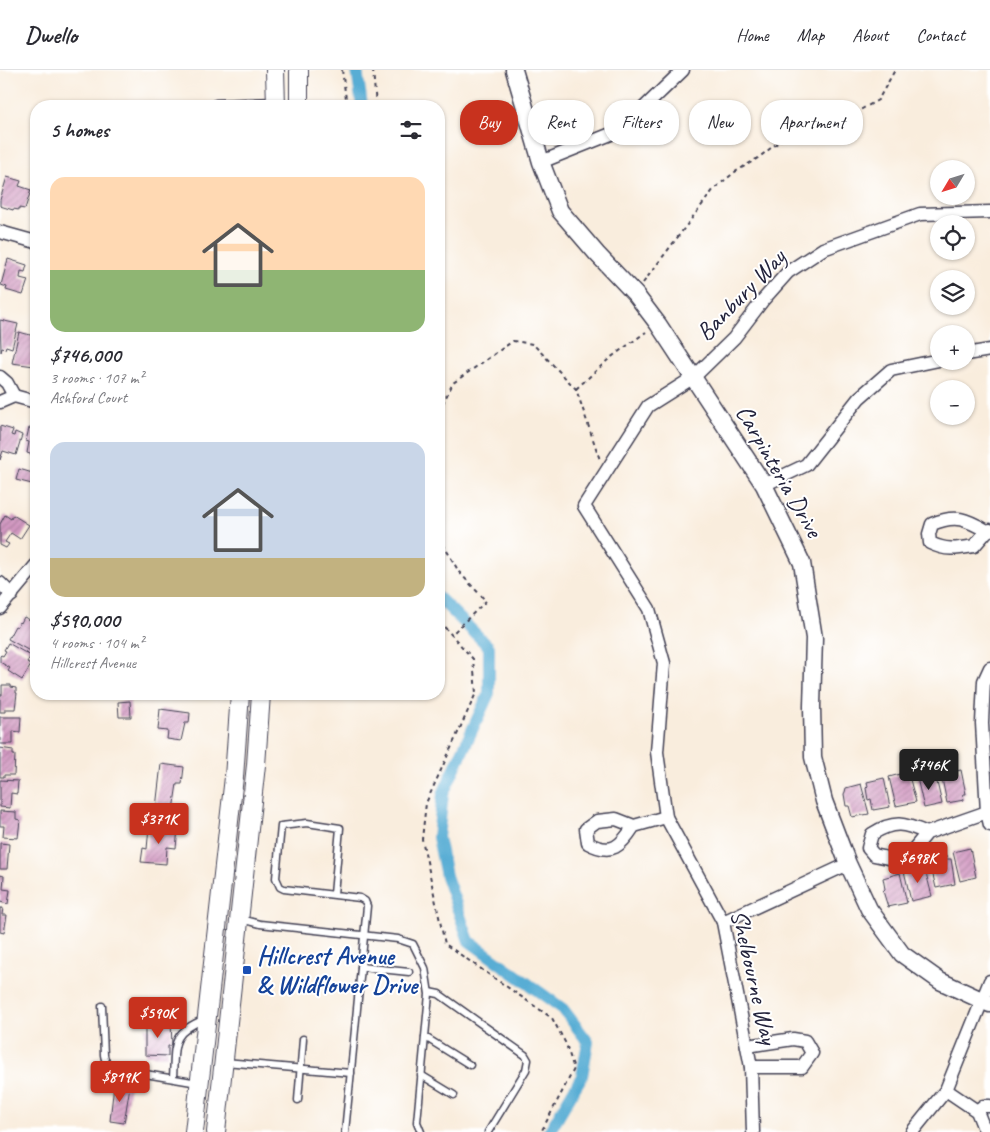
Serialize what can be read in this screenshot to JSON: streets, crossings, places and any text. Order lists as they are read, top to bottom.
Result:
{
  "streets": {
    "street": ["Banbury Way", "Carpinteria Drive", "Shelbourne Way"]
  },
  "crossings": [
    ["Banbury Way", "Carpinteria Drive"],
    ["Banbury Way", "Shelbourne Way"]
  ],
  "places": {
    "transit": ["Hillcrest Avenue & Wildflower Drive"]
  },
  "north": "bottom left",
  "page": {
    "header": "Dwello",
    "nav": [
      "Home",
      "Map",
      "About",
      "Contact"
    ],
    "chip": [
      "Buy",
      "Rent",
      "Filters",
      "New",
      "Apartment"
    ],
    "heading": "5 homes",
    "map_buttons": ["+", "−"],
    "list": [
      {
        "name": "$746,000",
        "note": "3 rooms · 107 m² · Ashford Court"
      },
      {
        "name": "$590,000",
        "note": "4 rooms · 104 m² · Hillcrest Avenue"
      }
    ],
    "price": [
      "$746K",
      "$371K",
      "$698K",
      "$590K",
      "$819K"
    ]
  }
}
